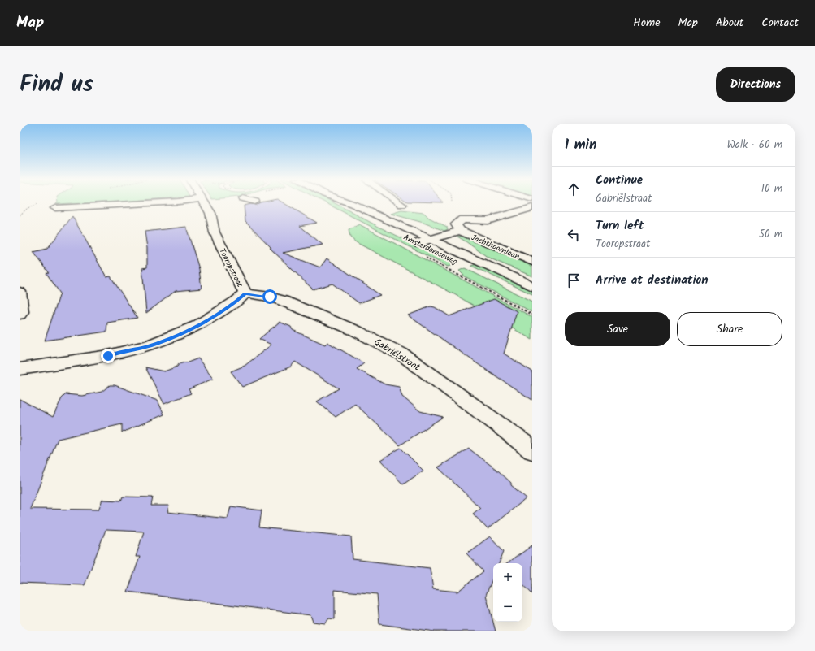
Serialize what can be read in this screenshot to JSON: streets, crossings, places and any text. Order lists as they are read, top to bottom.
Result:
{
  "streets": {
    "street": [
      "Jachthoornlaan",
      "Amsterdamseweg",
      "Tooropstraat",
      "Gabriëlstraat"
    ]
  },
  "crossings": [
    ["Tooropstraat", "Gabriëlstraat"]
  ],
  "page": {
    "header": "Map",
    "nav": [
      "Home",
      "Map",
      "About",
      "Contact"
    ],
    "title": "Find us",
    "buttons": [
      "Directions",
      ["Save", "Share"]
    ],
    "heading": ["1 min", "Walk · 60 m"],
    "list": [
      ["Continue", "Gabriëlstraat", "10 m"],
      ["Turn left", "Tooropstraat", "50 m"],
      "Arrive at destination"
    ],
    "map_buttons": ["+", "−"]
  }
}
